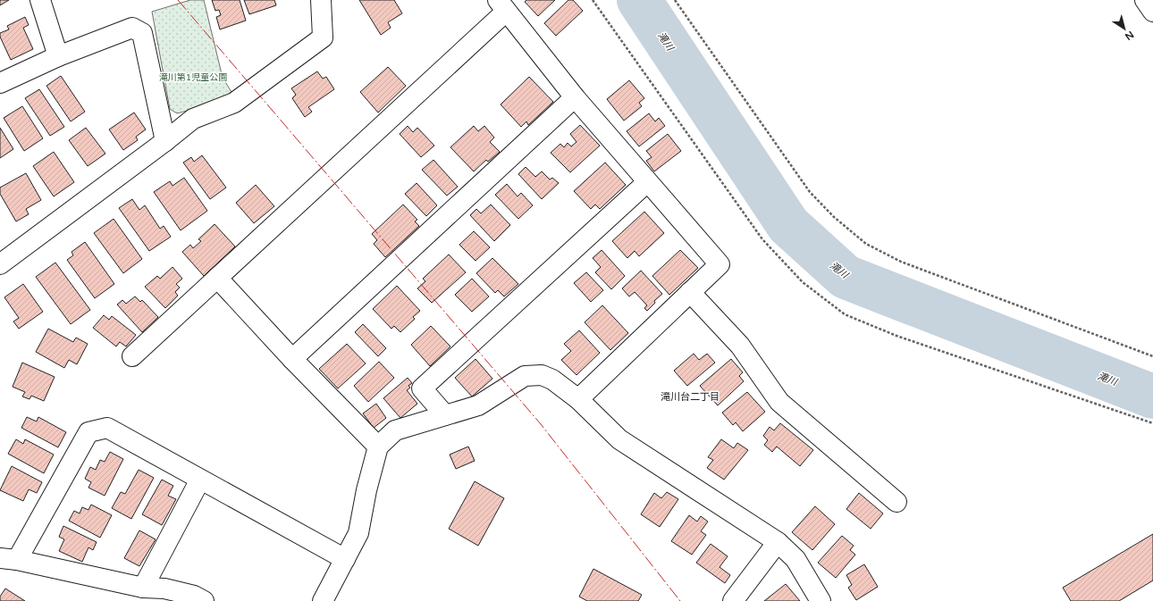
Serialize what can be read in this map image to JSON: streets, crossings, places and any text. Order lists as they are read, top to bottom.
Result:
{
  "districts": ["滝川台二丁目"],
  "water": ["滝川"],
  "parks": ["滝川第1児童公園"],
  "north": "bottom right"
}
